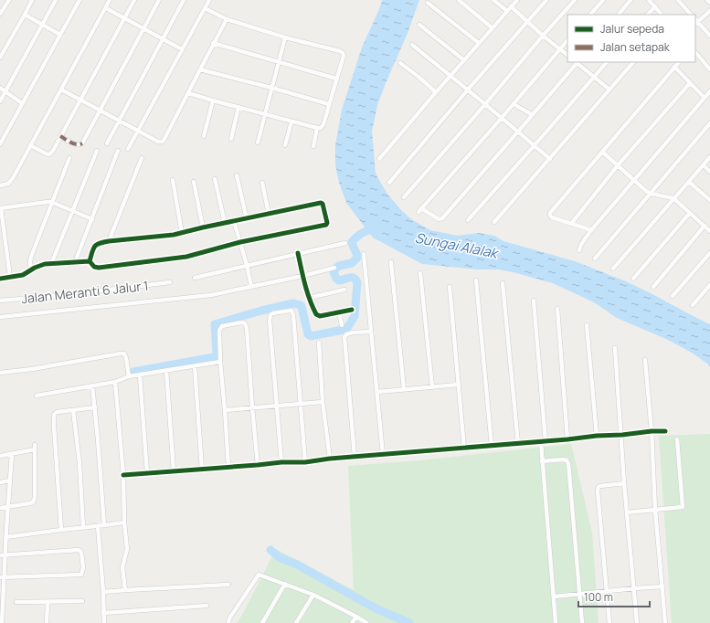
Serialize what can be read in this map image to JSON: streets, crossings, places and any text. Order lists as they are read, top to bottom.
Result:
{
  "streets": {
    "street": ["Jalan Meranti 6 Jalur 1"]
  },
  "water": ["Sungai Alalak"],
  "legend": ["Jalur sepeda", "Jalan setapak"],
  "scale_bar": "100 m"
}
